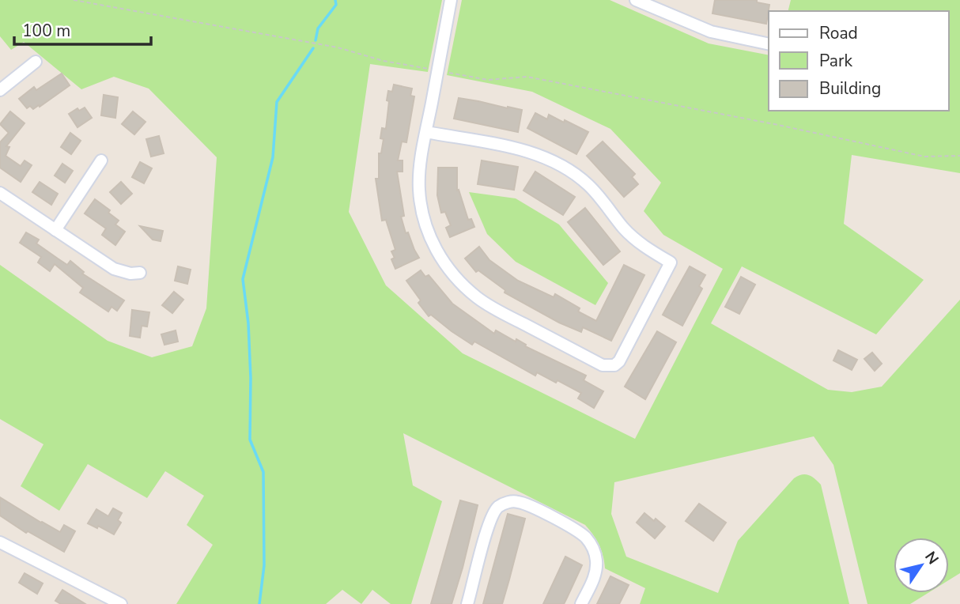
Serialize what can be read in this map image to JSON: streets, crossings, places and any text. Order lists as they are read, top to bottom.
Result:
{
  "legend": ["Road", "Park", "Building"],
  "scale_bar": "100 m",
  "north": "top right"
}
